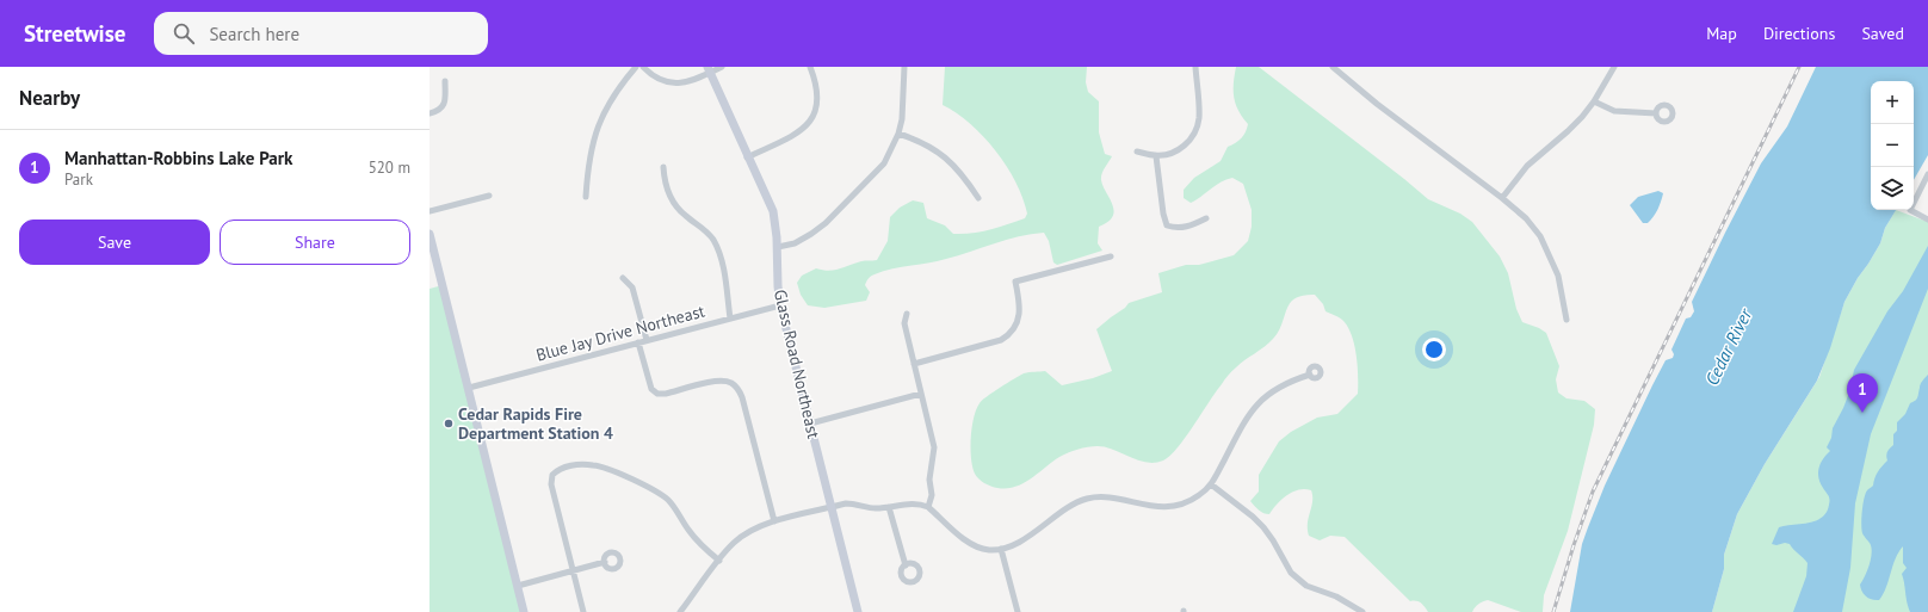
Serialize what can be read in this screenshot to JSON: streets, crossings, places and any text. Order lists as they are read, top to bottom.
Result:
{
  "streets": {
    "street": ["Blue Jay Drive Northeast", "Glass Road Northeast"]
  },
  "crossings": [
    ["Blue Jay Drive Northeast", "Glass Road Northeast"]
  ],
  "water": ["Cedar River"],
  "places": ["Cedar Rapids Fire Department Station 4"],
  "page": {
    "header": "Streetwise",
    "search": "Search here",
    "nav": ["Map", "Directions", "Saved"],
    "heading": "Nearby",
    "map_buttons": ["+", "−"],
    "list": [
      {
        "mark": "1",
        "name": "Manhattan-Robbins Lake Park",
        "note": "Park",
        "value": "520 m"
      }
    ],
    "buttons": ["Save", "Share"],
    "pins": "1"
  }
}
